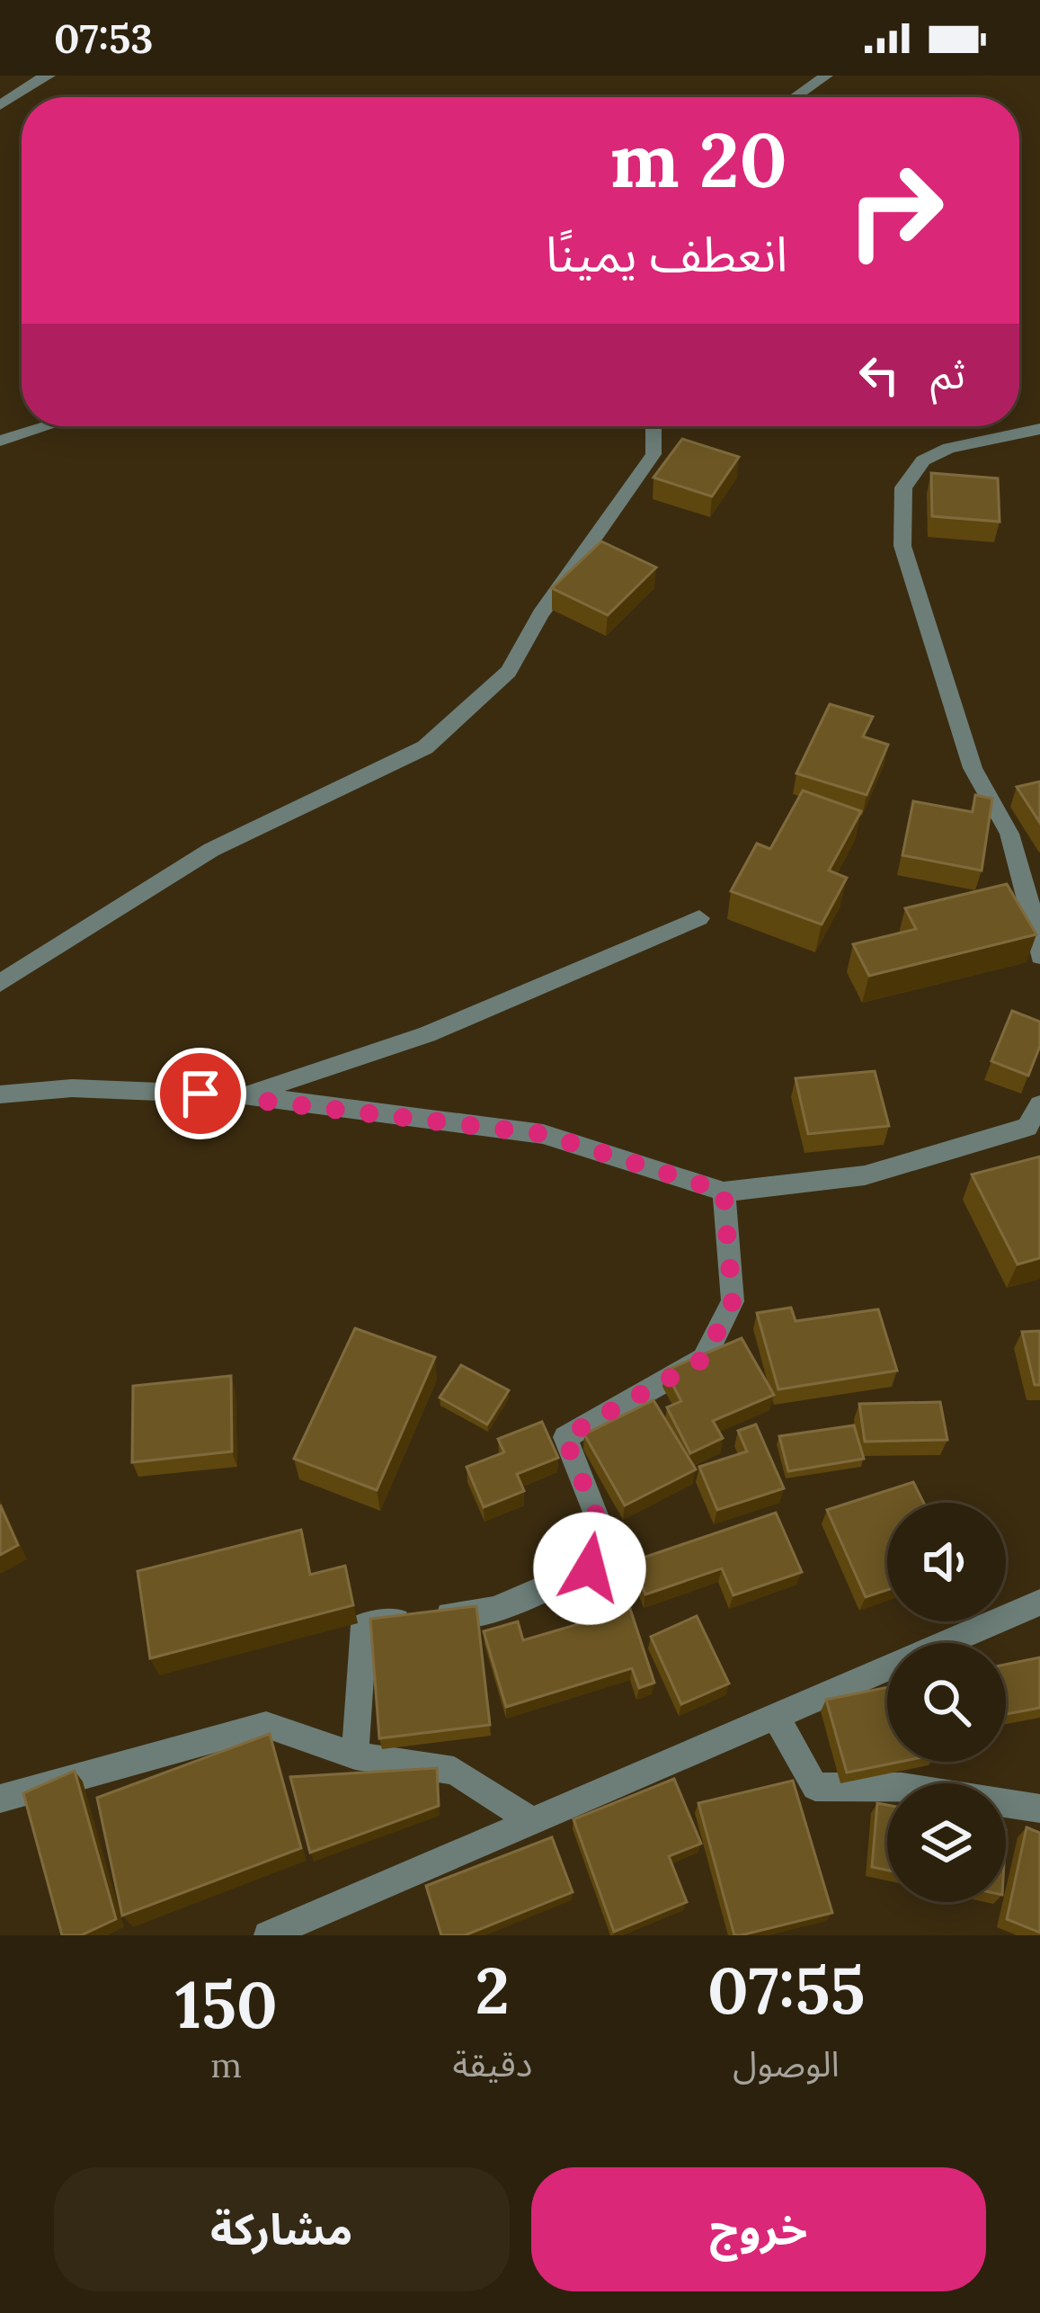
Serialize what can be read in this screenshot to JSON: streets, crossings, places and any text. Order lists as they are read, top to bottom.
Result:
{
  "page": {
    "status": "07:53",
    "turn": ["20 m", "انعطف يمينًا"],
    "then": "ثم",
    "eta": [
      "07:55",
      "الوصول",
      "2",
      "دقيقة",
      "150",
      "m"
    ],
    "buttons": ["خروج", "مشاركة"]
  }
}
